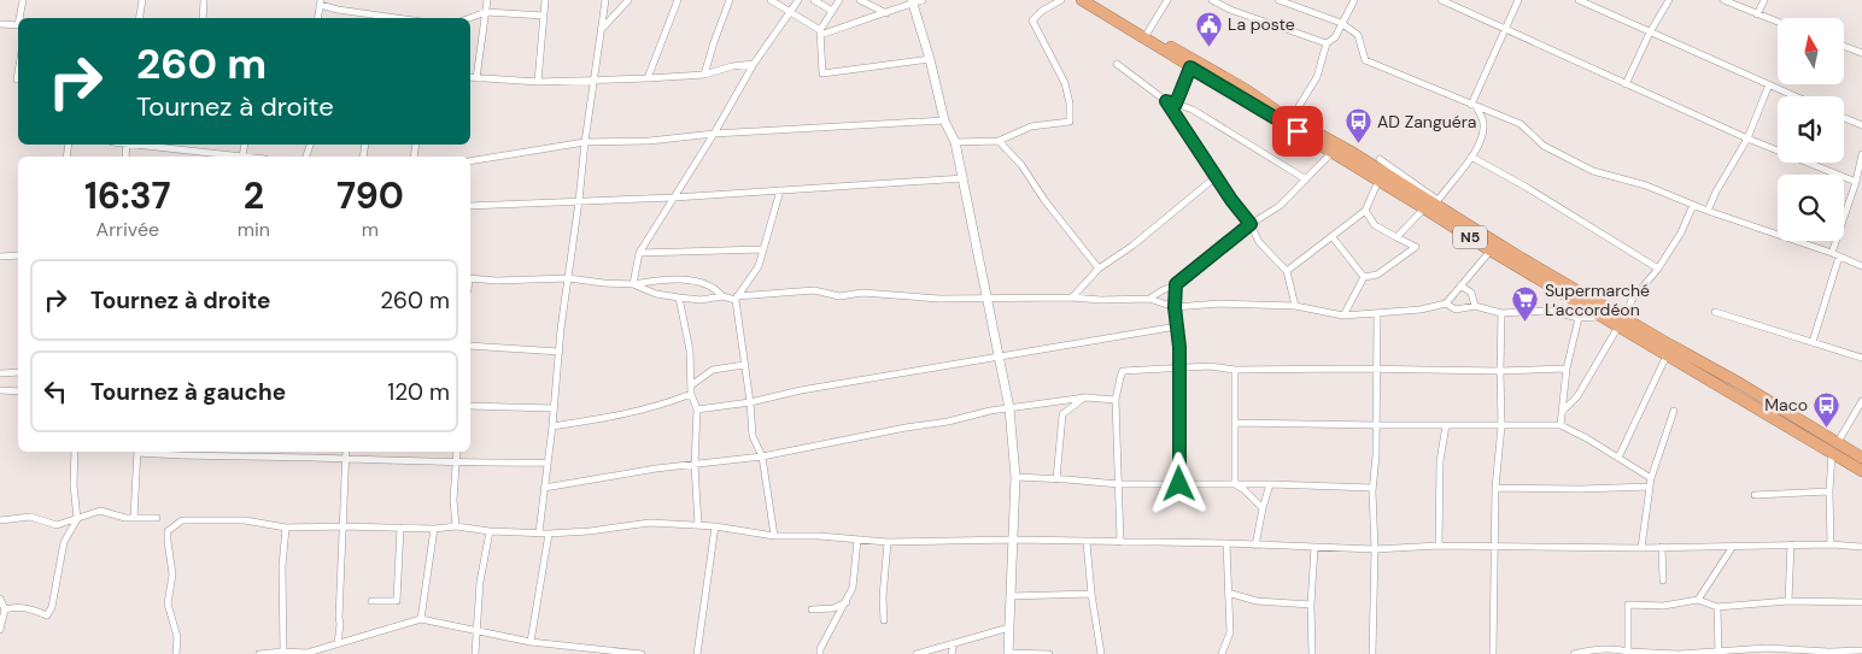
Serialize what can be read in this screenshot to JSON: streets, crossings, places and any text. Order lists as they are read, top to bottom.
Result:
{
  "streets": {
    "highway": ["N5"]
  },
  "places": {
    "public building": ["La poste"],
    "bus stop": ["AD Zanguéra", "Maco"],
    "supermarket": ["Supermarché L'accordéon"]
  },
  "north": "top",
  "page": {
    "turn": ["260 m", "Tournez à droite"],
    "eta": [
      "16:37",
      "Arrivée",
      "2",
      "min",
      "790",
      "m"
    ],
    "list": [
      {
        "name": "Tournez à droite",
        "value": "260 m"
      },
      {
        "name": "Tournez à gauche",
        "value": "120 m"
      }
    ]
  }
}
